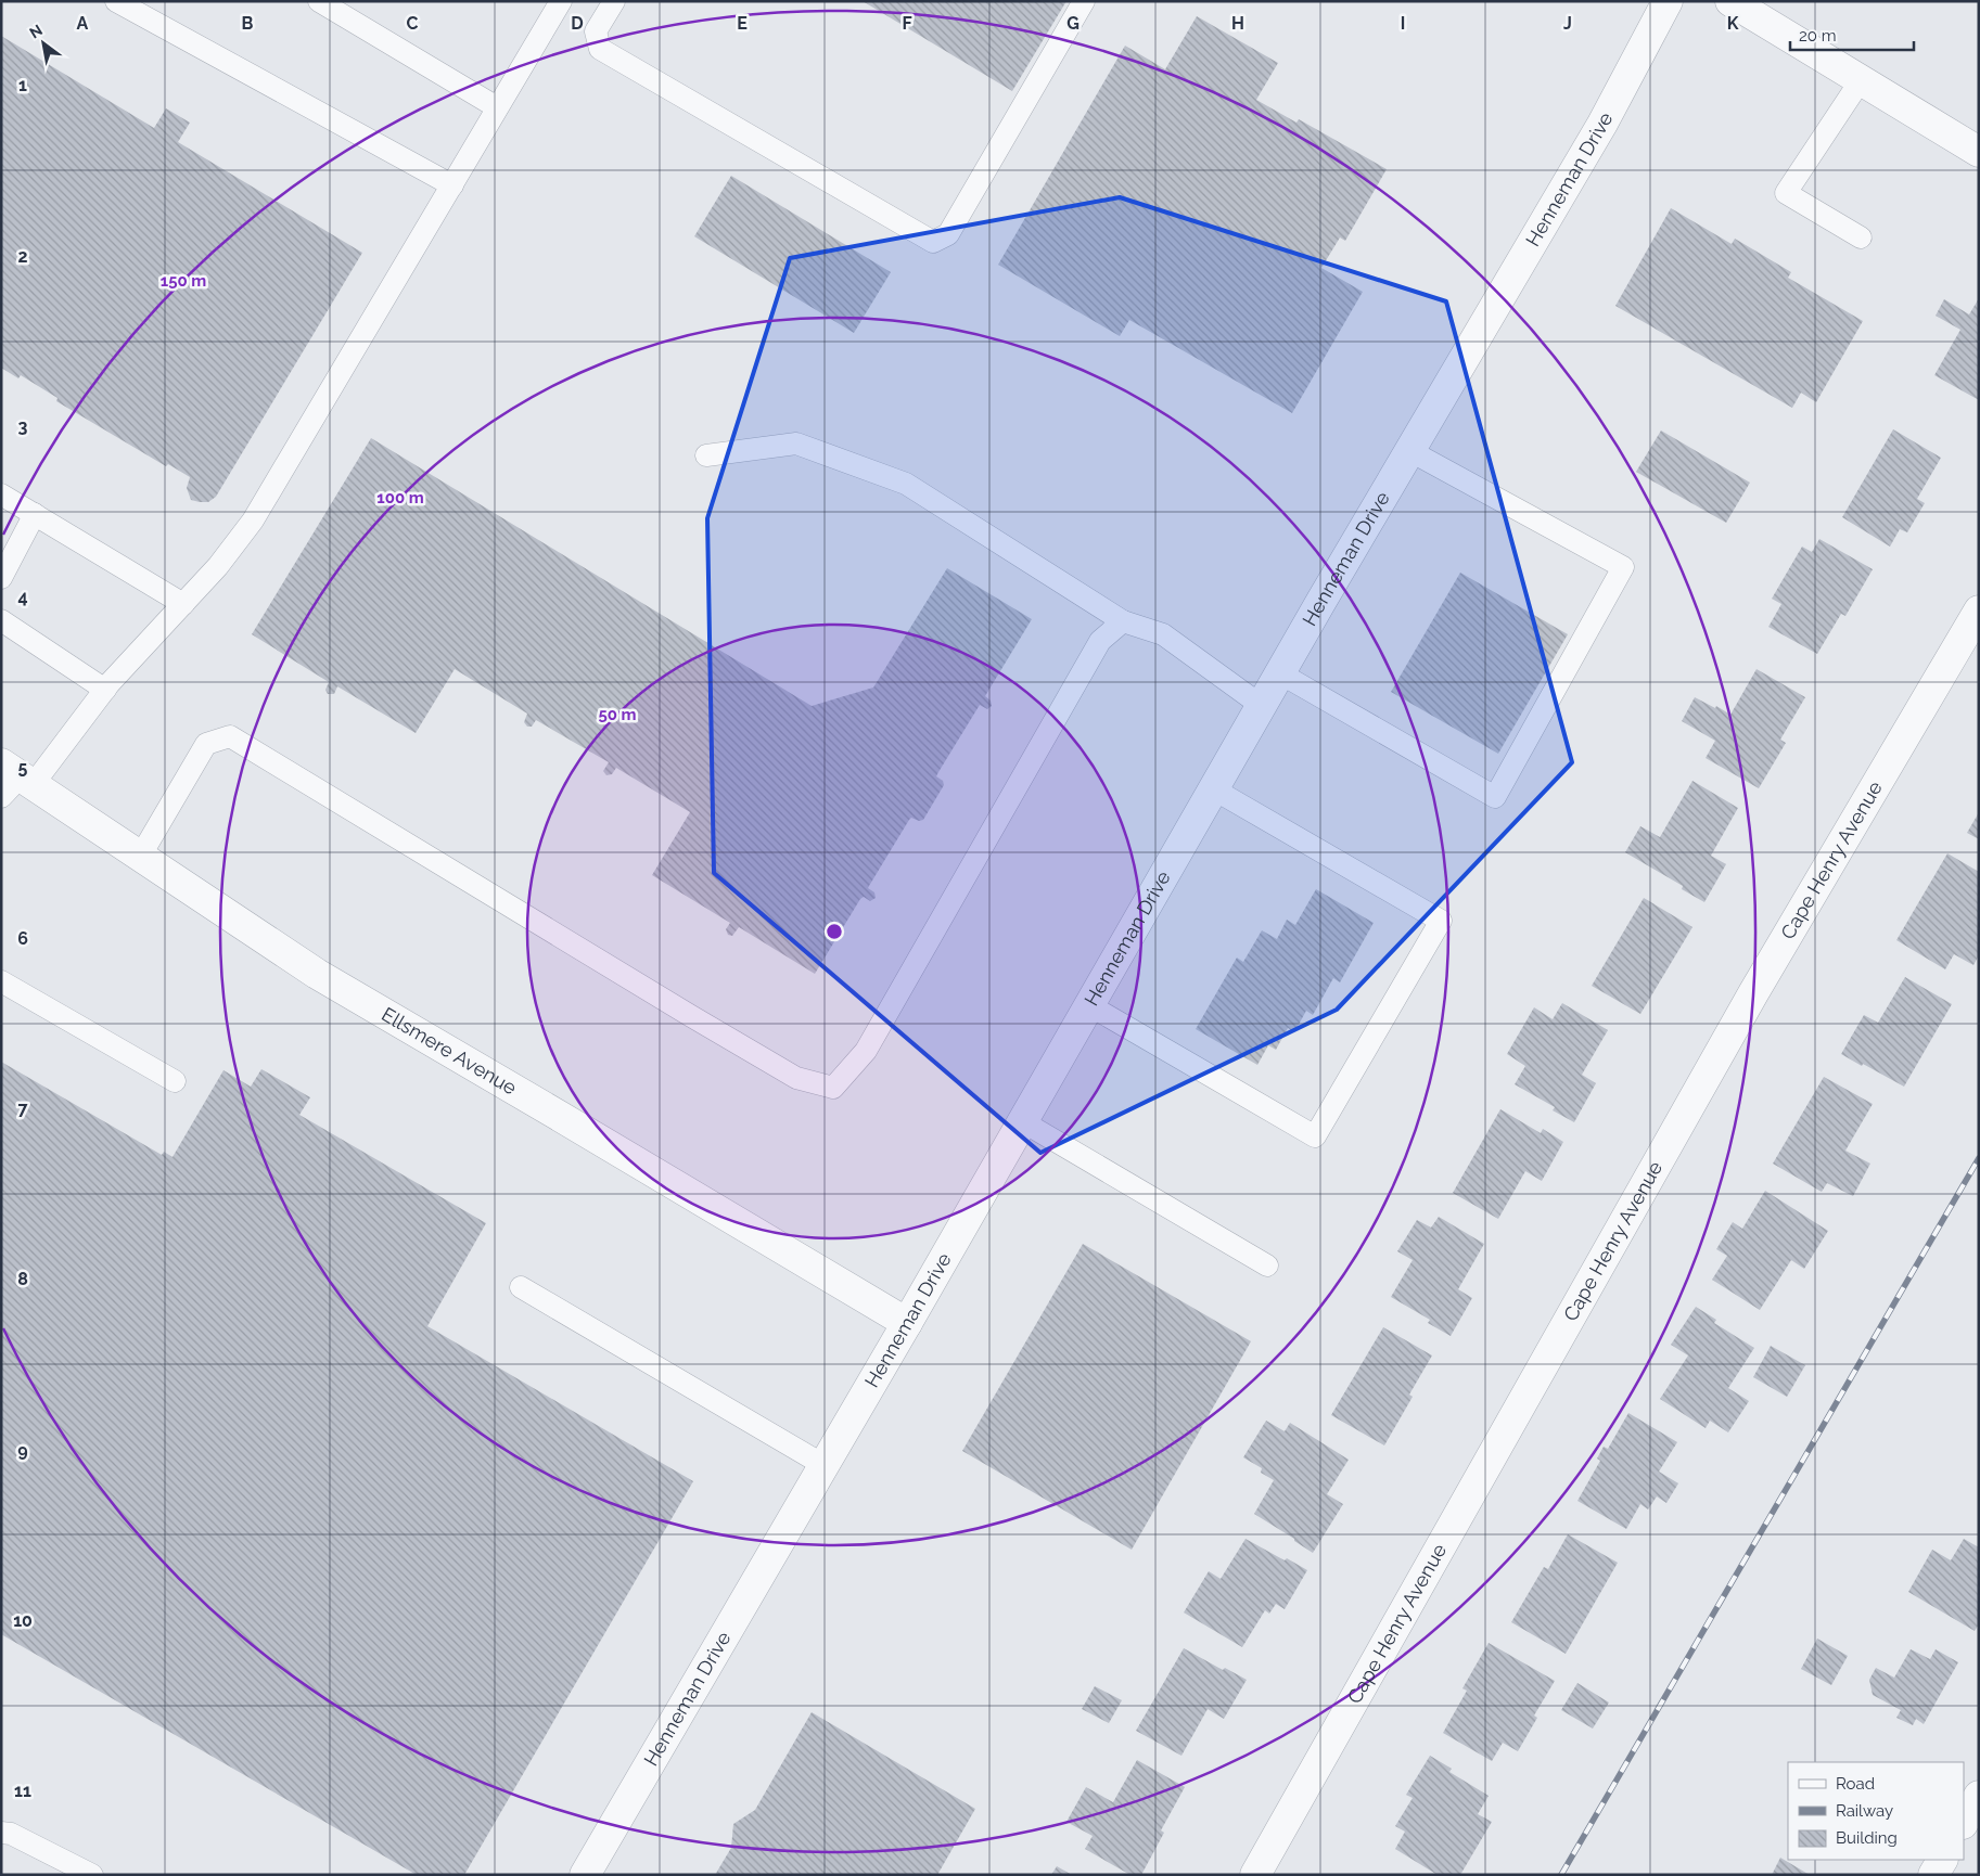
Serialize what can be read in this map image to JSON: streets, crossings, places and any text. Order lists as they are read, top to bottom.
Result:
{
  "streets": {
    "street": ["Henneman Drive", "Cape Henry Avenue", "Ellsmere Avenue"]
  },
  "crossings": [
    ["Henneman Drive", "Ellsmere Avenue"]
  ],
  "legend": ["Road", "Railway", "Building"],
  "scale_bar": "20 m",
  "north": "top left",
  "grid": {
    "columns": [
      "A",
      "B",
      "C",
      "D",
      "E",
      "F",
      "G",
      "H",
      "I",
      "J",
      "K"
    ],
    "rows": [
      "1",
      "2",
      "3",
      "4",
      "5",
      "6",
      "7",
      "8",
      "9",
      "10",
      "11"
    ]
  },
  "rings": ["150 m", "100 m", "50 m"]
}
